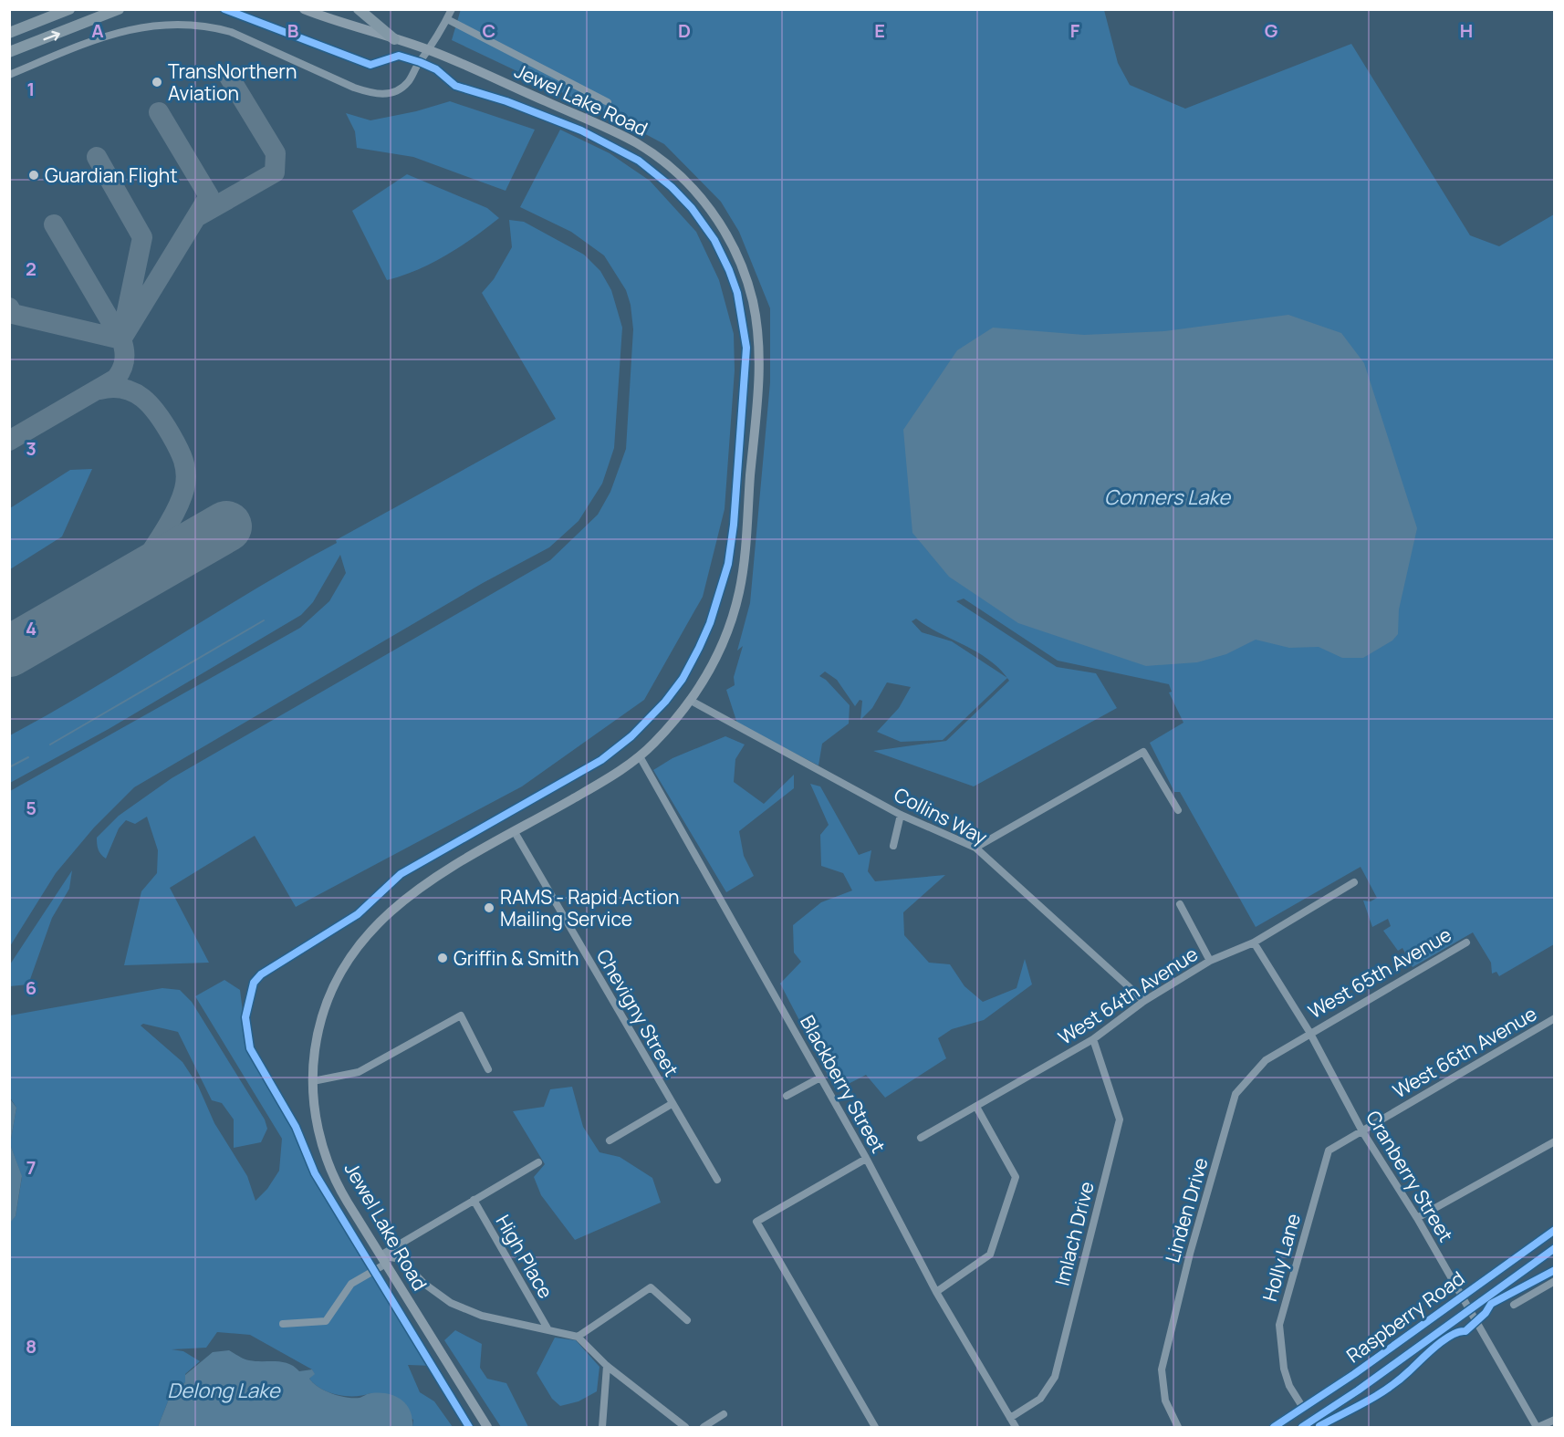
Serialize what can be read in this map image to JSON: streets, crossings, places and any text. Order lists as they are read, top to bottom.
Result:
{
  "streets": {
    "main road": ["Jewel Lake Road", "Raspberry Road"],
    "street": [
      "Collins Way",
      "West 65th Avenue",
      "West 64th Avenue",
      "Chevigny Street",
      "West 66th Avenue",
      "Blackberry Street",
      "Cranberry Street",
      "Linden Drive",
      "Imlach Drive",
      "High Place",
      "Holly Lane"
    ]
  },
  "crossings": [
    ["Jewel Lake Road", "Collins Way"],
    ["Jewel Lake Road", "Chevigny Street"],
    ["Jewel Lake Road", "Blackberry Street"],
    ["Collins Way", "West 64th Avenue"],
    ["West 65th Avenue", "Cranberry Street"],
    ["West 65th Avenue", "Linden Drive"],
    ["West 64th Avenue", "Cranberry Street"],
    ["West 64th Avenue", "Imlach Drive"],
    ["West 66th Avenue", "Cranberry Street"],
    ["West 66th Avenue", "Holly Lane"],
    ["Blackberry Street", "Imlach Drive"],
    ["Cranberry Street", "Linden Drive"],
    ["Cranberry Street", "Holly Lane"],
    ["Cranberry Street", "Raspberry Road"],
    ["Holly Lane", "Raspberry Road"]
  ],
  "water": ["Conners Lake", "Delong Lake"],
  "places": [
    "TransNorthern Aviation",
    "Guardian Flight",
    "RAMS - Rapid Action Mailing Service",
    "Griffin & Smith"
  ],
  "grid": {
    "columns": [
      "A",
      "B",
      "C",
      "D",
      "E",
      "F",
      "G",
      "H"
    ],
    "rows": [
      "1",
      "2",
      "3",
      "4",
      "5",
      "6",
      "7",
      "8"
    ]
  }
}
